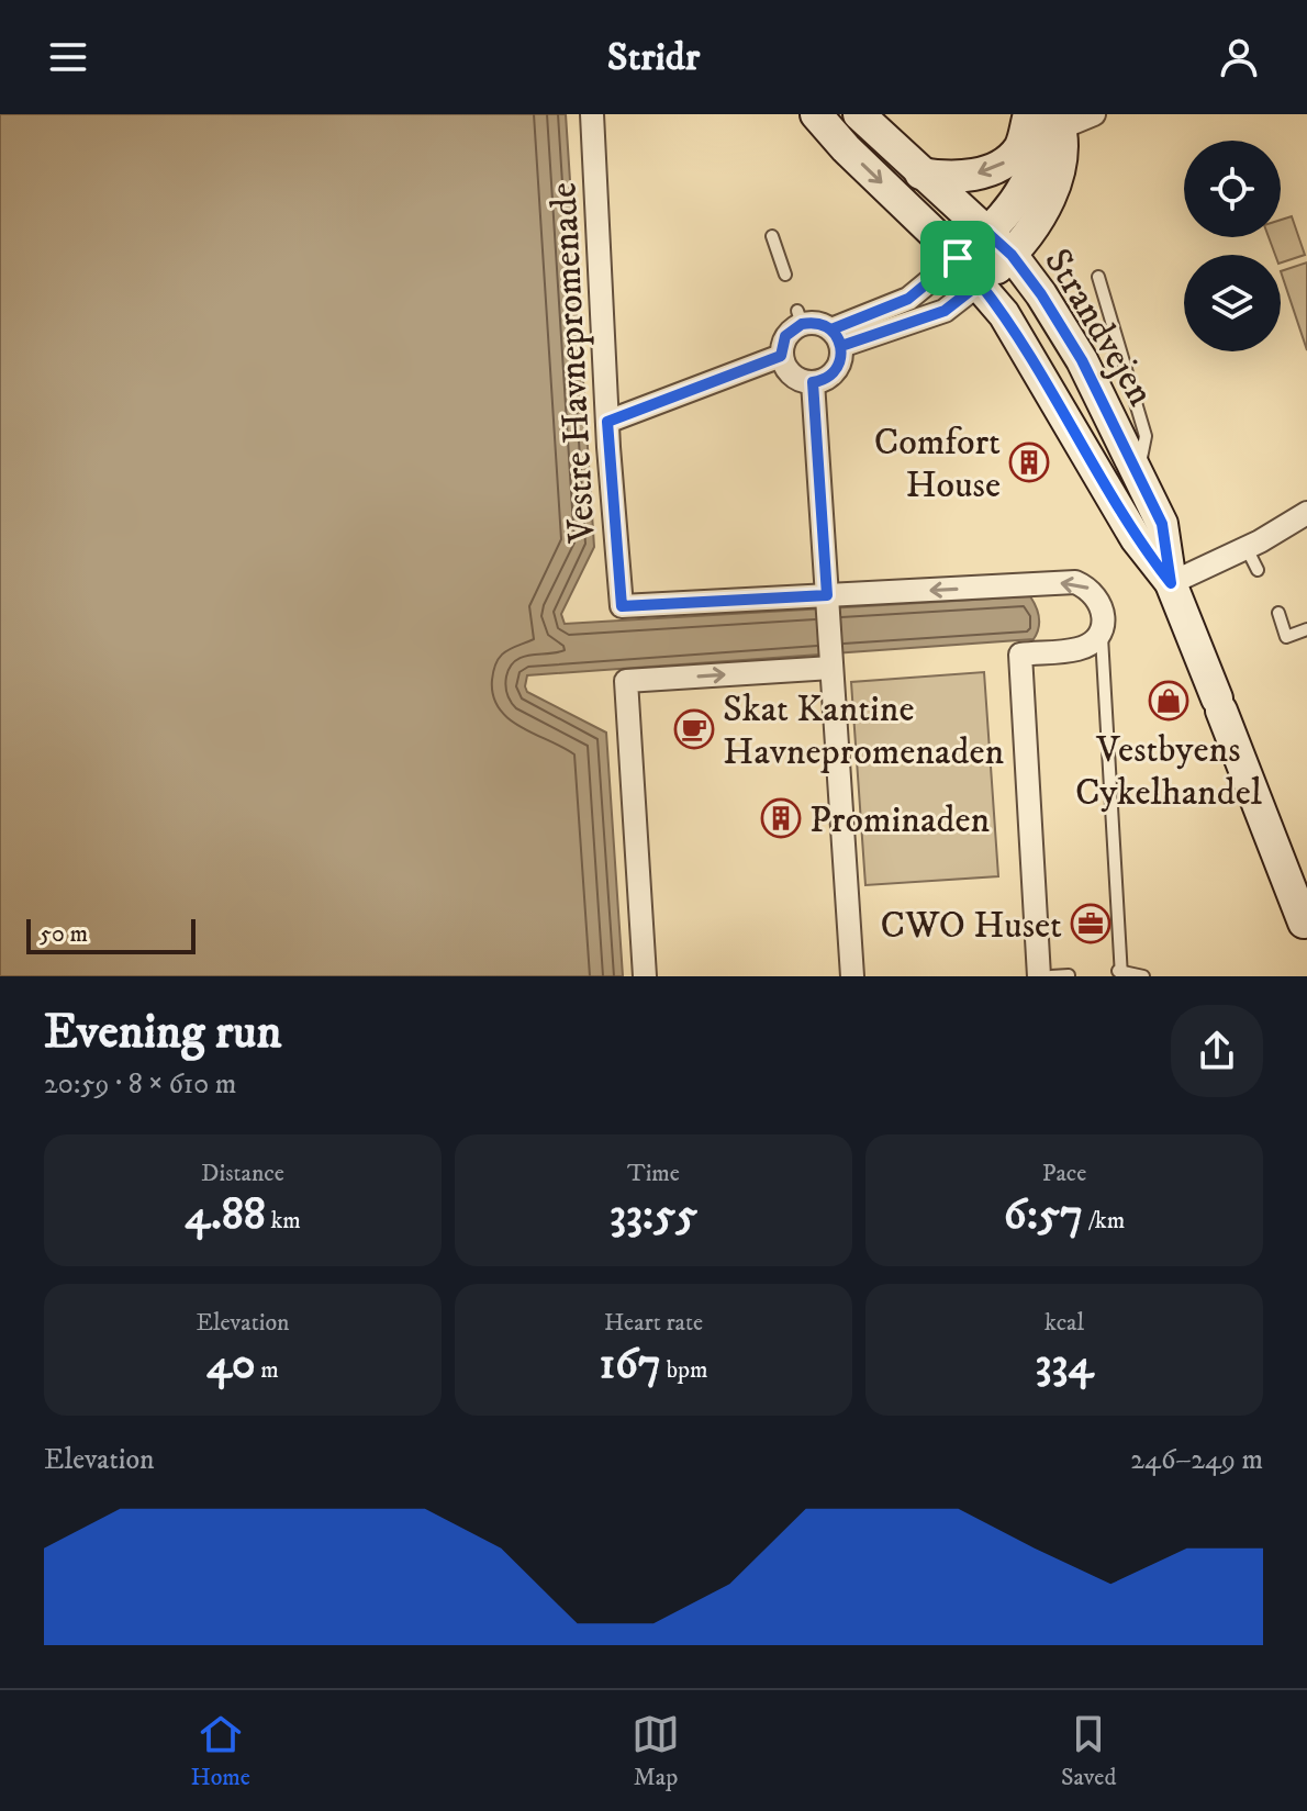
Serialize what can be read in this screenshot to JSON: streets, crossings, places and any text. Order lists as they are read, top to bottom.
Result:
{
  "streets": {
    "street": ["Strandvejen", "Vestre Havnepromenade"]
  },
  "places": {
    "building": ["Comfort House", "Prominaden"],
    "shop": ["Vestbyens Cykelhandel"],
    "cafe": ["Skat Kantine Havnepromenaden"],
    "office": ["CWO Huset"]
  },
  "scale_bar": "50 m",
  "page": {
    "header": "Stridr",
    "scale": "50 m",
    "heading": ["Evening run", "20:59 · 8 × 610 m"],
    "stats": [
      ["Distance", "4.88 km"],
      ["Time", "33:55"],
      ["Pace", "6:57 /km"],
      ["Elevation", "40 m"],
      ["Heart rate", "167 bpm"],
      ["kcal", "334"]
    ],
    "chart": ["Elevation", "246–249 m"],
    "tabs": ["Home", "Map", "Saved"]
  }
}
